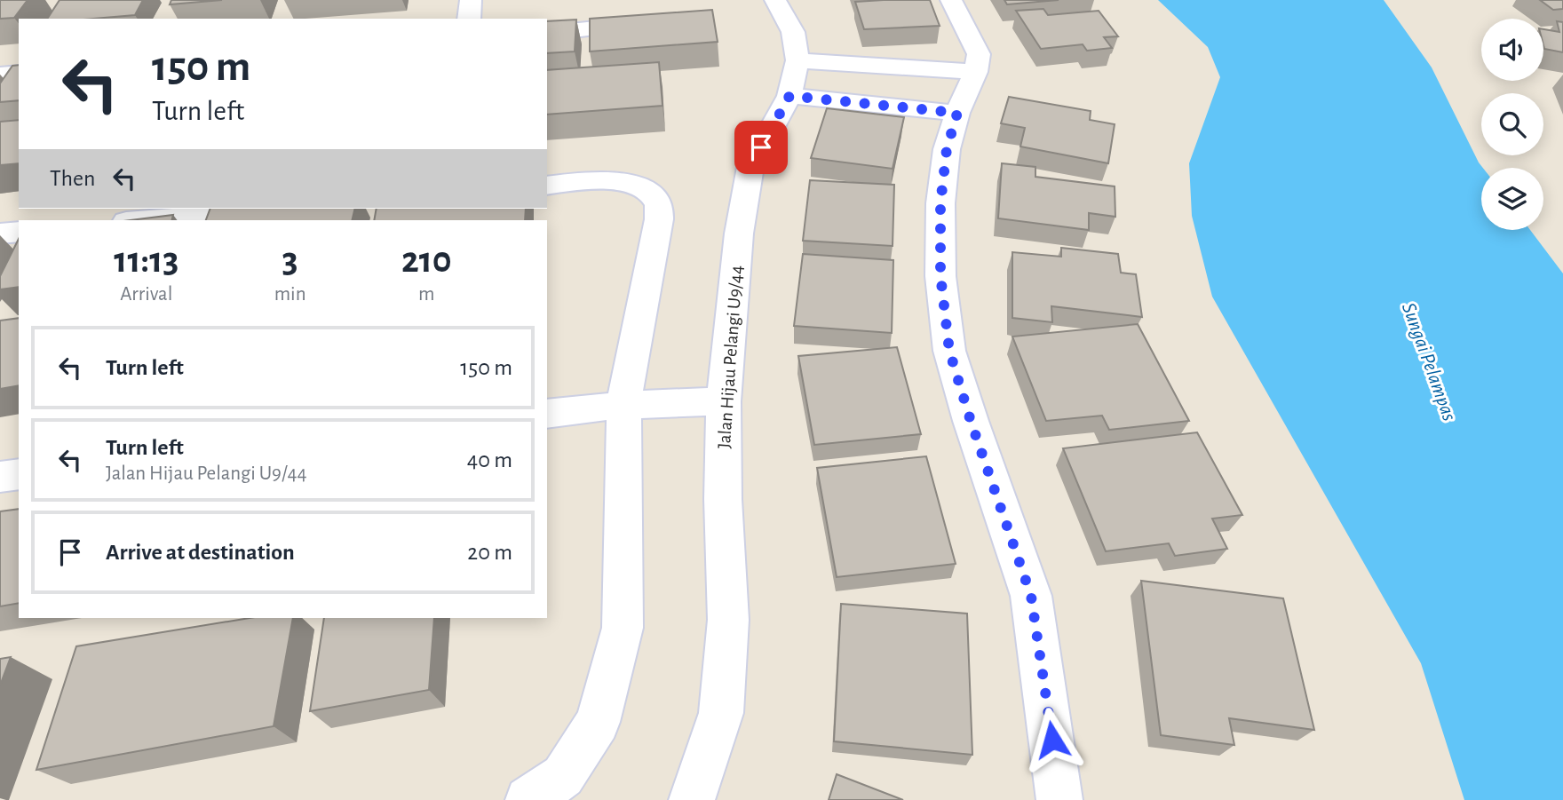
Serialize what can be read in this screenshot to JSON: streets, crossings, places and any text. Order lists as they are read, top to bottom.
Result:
{
  "streets": {
    "street": ["Jalan Hijau Pelangi U9/44"]
  },
  "water": ["Sungai Pelampas"],
  "page": {
    "turn": ["150 m", "Turn left"],
    "then": "Then",
    "eta": [
      "11:13",
      "Arrival",
      "3",
      "min",
      "210",
      "m"
    ],
    "list": [
      {
        "name": "Turn left",
        "value": "150 m"
      },
      {
        "name": "Turn left",
        "note": "Jalan Hijau Pelangi U9/44",
        "value": "40 m"
      },
      {
        "name": "Arrive at destination",
        "value": "20 m"
      }
    ]
  }
}
